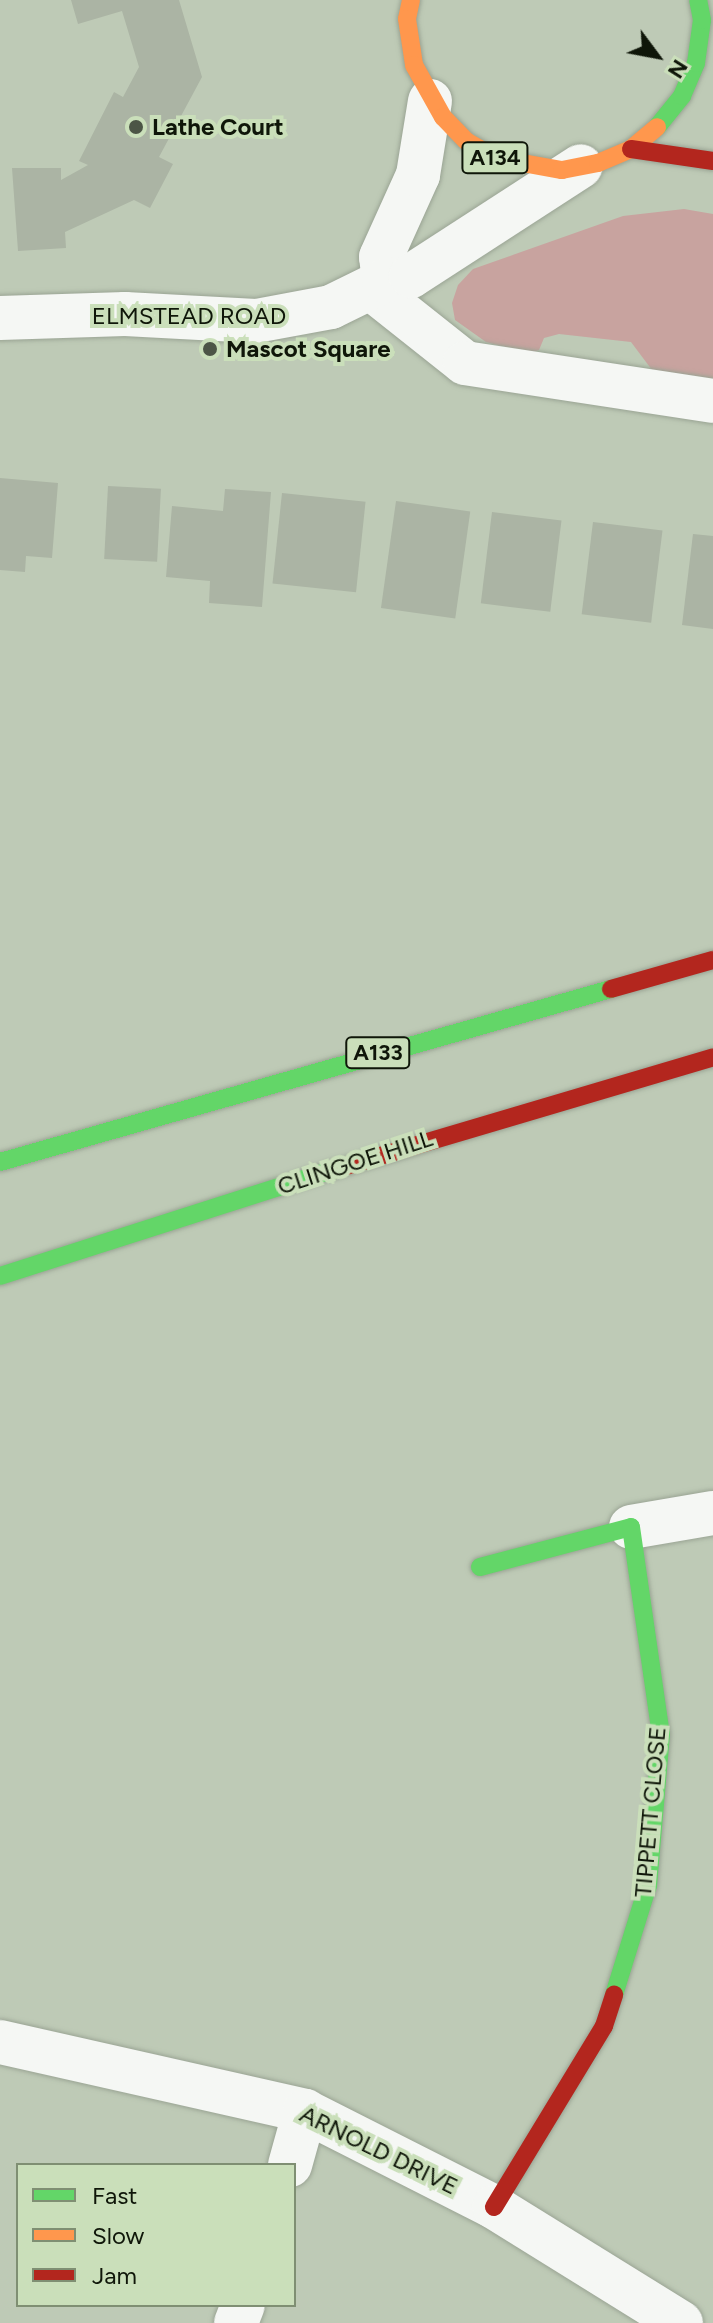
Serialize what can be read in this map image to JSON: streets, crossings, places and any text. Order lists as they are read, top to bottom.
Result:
{
  "streets": {
    "main road": [
      "A134",
      "A133",
      "CLINGOE HILL",
      "TIPPETT CLOSE"
    ],
    "street": ["ELMSTEAD ROAD", "ARNOLD DRIVE"]
  },
  "crossings": [
    ["A134", "ELMSTEAD ROAD"],
    ["TIPPETT CLOSE", "ARNOLD DRIVE"]
  ],
  "places": ["Lathe Court", "Mascot Square"],
  "legend": ["Fast", "Slow", "Jam"],
  "north": "bottom right"
}
